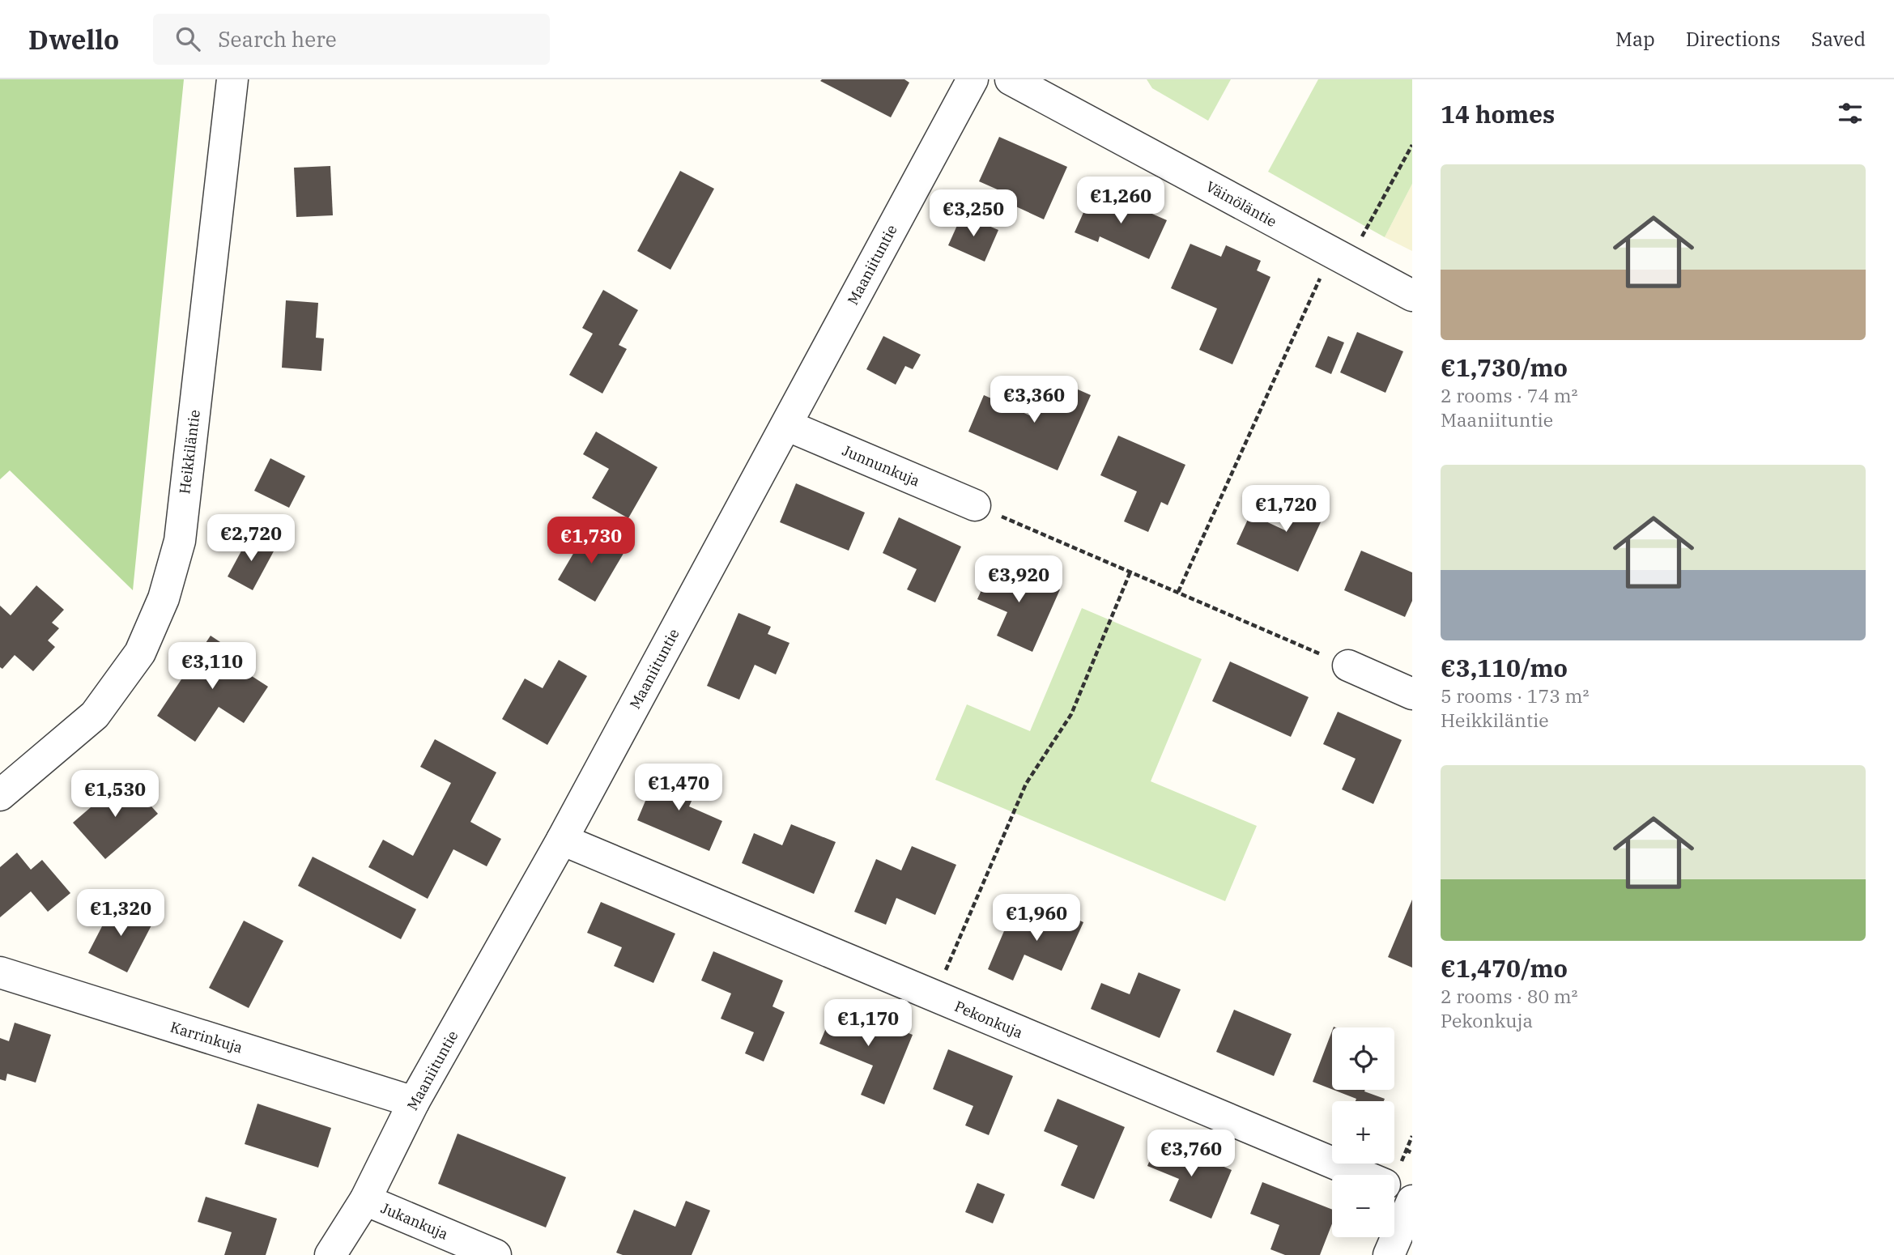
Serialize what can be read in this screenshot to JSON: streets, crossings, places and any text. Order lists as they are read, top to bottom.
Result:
{
  "streets": {
    "street": [
      "Väinöläntie",
      "Maaniituntie",
      "Heikkiläntie",
      "Junnunkuja",
      "Pekonkuja",
      "Karrinkuja",
      "Jukankuja"
    ]
  },
  "crossings": [
    ["Maaniituntie", "Junnunkuja"],
    ["Maaniituntie", "Pekonkuja"],
    ["Maaniituntie", "Karrinkuja"],
    ["Maaniituntie", "Jukankuja"]
  ],
  "page": {
    "header": "Dwello",
    "search": "Search here",
    "nav": ["Map", "Directions", "Saved"],
    "heading": "14 homes",
    "list": [
      {
        "name": "€1,730/mo",
        "note": "2 rooms · 74 m² · Maaniituntie"
      },
      {
        "name": "€3,110/mo",
        "note": "5 rooms · 173 m² · Heikkiläntie"
      },
      {
        "name": "€1,470/mo",
        "note": "2 rooms · 80 m² · Pekonkuja"
      }
    ],
    "price": [
      "€1,260",
      "€3,250",
      "€3,360",
      "€1,720",
      "€2,720",
      "€1,730",
      "€3,920",
      "€3,110",
      "€1,470",
      "€1,530",
      "€1,320",
      "€1,960",
      "€1,170",
      "€3,760"
    ],
    "map_buttons": ["+", "−"]
  }
}
